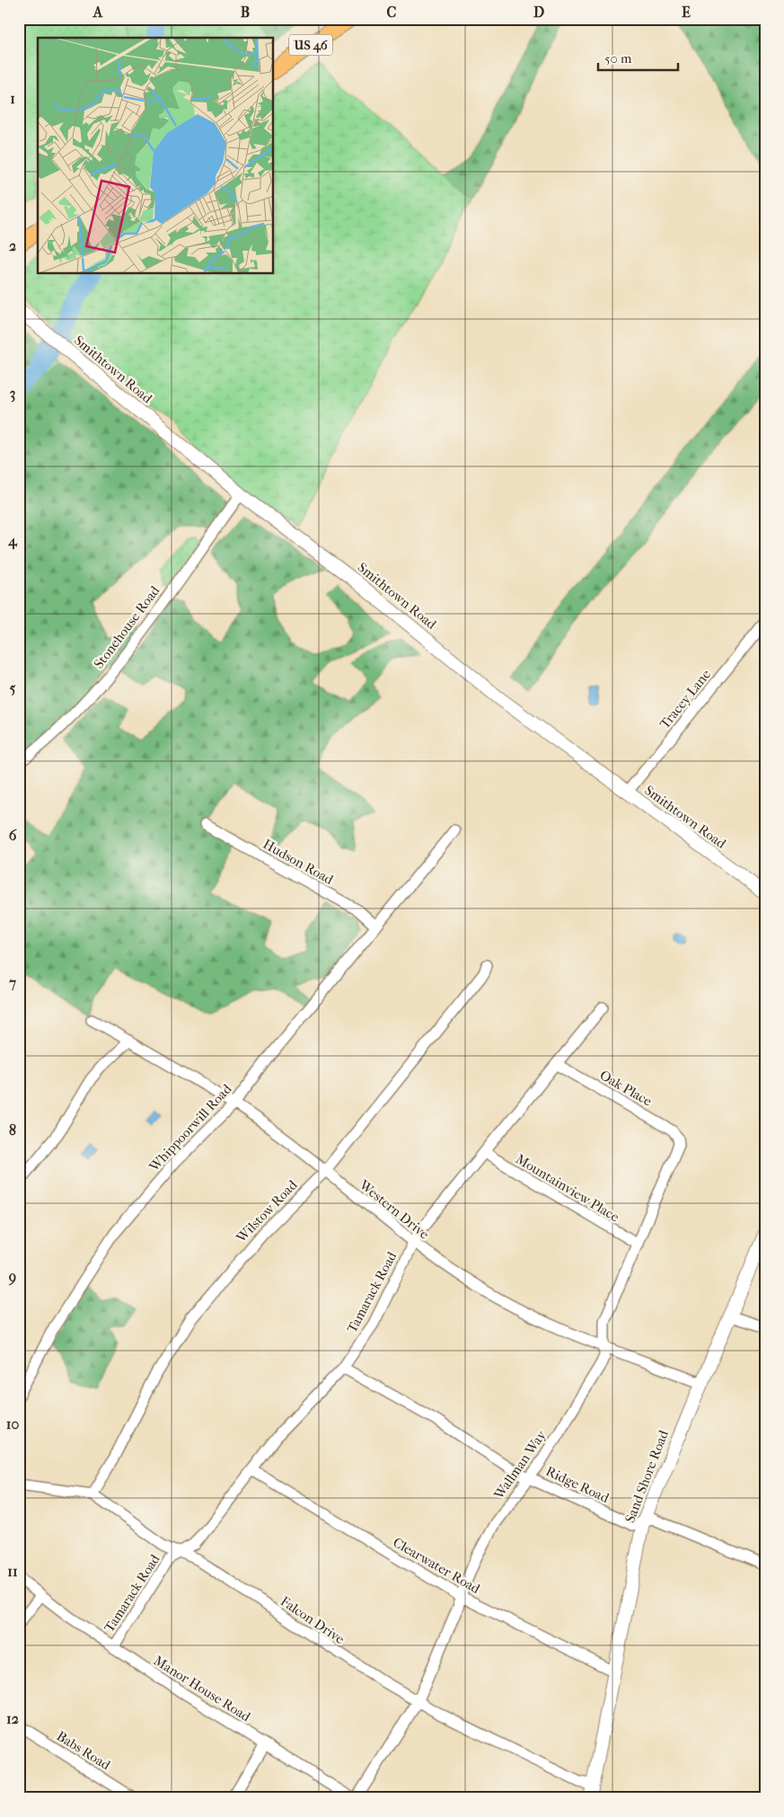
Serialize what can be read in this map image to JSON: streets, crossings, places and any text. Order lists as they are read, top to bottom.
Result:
{
  "streets": {
    "main road": ["US 46"],
    "street": [
      "Smithtown Road",
      "Stonehouse Road",
      "Tracey Lane",
      "Hudson Road",
      "Oak Place",
      "Whippoorwill Road",
      "Mountainview Place",
      "Western Drive",
      "Wilstow Road",
      "Tamarack Road",
      "Wallman Way",
      "Sand Shore Road",
      "Ridge Road",
      "Clearwater Road",
      "Falcon Drive",
      "Manor House Road",
      "Babs Road"
    ]
  },
  "crossings": [
    ["Smithtown Road", "Stonehouse Road"],
    ["Smithtown Road", "Tracey Lane"],
    ["Hudson Road", "Whippoorwill Road"],
    ["Oak Place", "Tamarack Road"],
    ["Oak Place", "Wallman Way"],
    ["Whippoorwill Road", "Western Drive"],
    ["Mountainview Place", "Tamarack Road"],
    ["Mountainview Place", "Wallman Way"],
    ["Western Drive", "Wilstow Road"],
    ["Western Drive", "Tamarack Road"],
    ["Western Drive", "Wallman Way"],
    ["Western Drive", "Sand Shore Road"],
    ["Wilstow Road", "Falcon Drive"],
    ["Tamarack Road", "Ridge Road"],
    ["Tamarack Road", "Clearwater Road"],
    ["Tamarack Road", "Falcon Drive"],
    ["Tamarack Road", "Manor House Road"],
    ["Wallman Way", "Ridge Road"],
    ["Wallman Way", "Clearwater Road"],
    ["Wallman Way", "Falcon Drive"],
    ["Sand Shore Road", "Ridge Road"],
    ["Sand Shore Road", "Clearwater Road"],
    ["Sand Shore Road", "Falcon Drive"]
  ],
  "scale_bar": "50 m",
  "grid": {
    "columns": [
      "A",
      "B",
      "C",
      "D",
      "E"
    ],
    "rows": [
      "1",
      "2",
      "3",
      "4",
      "5",
      "6",
      "7",
      "8",
      "9",
      "10",
      "11",
      "12"
    ]
  }
}
